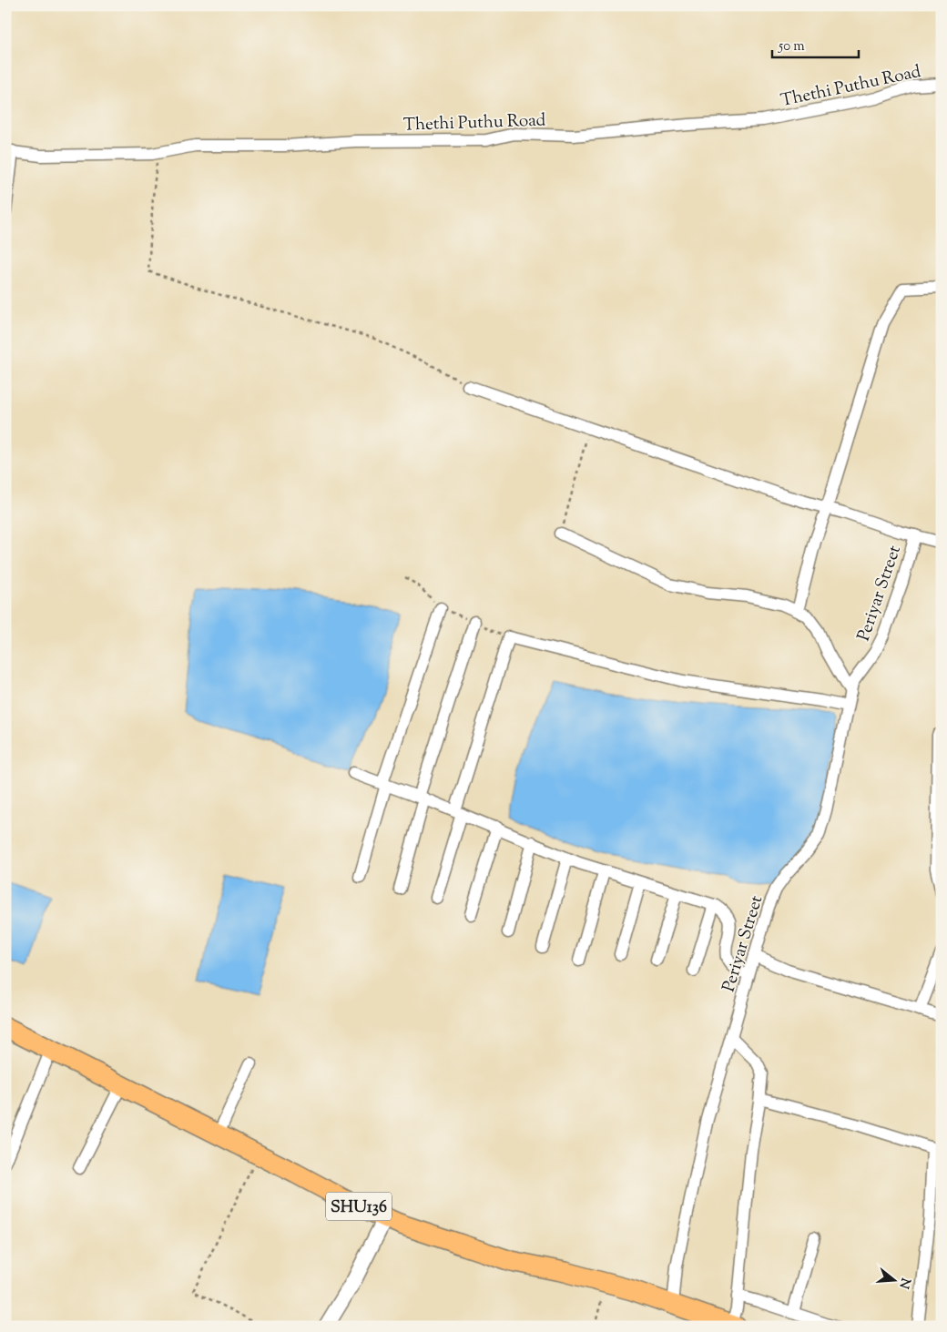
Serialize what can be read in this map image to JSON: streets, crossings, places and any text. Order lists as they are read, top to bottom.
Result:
{
  "streets": {
    "main road": ["SHU136"],
    "street": ["Thethi Puthu Road", "Periyar Street"]
  },
  "crossings": [
    ["Periyar Street", "SHU136"]
  ],
  "scale_bar": "50 m",
  "north": "right"
}
